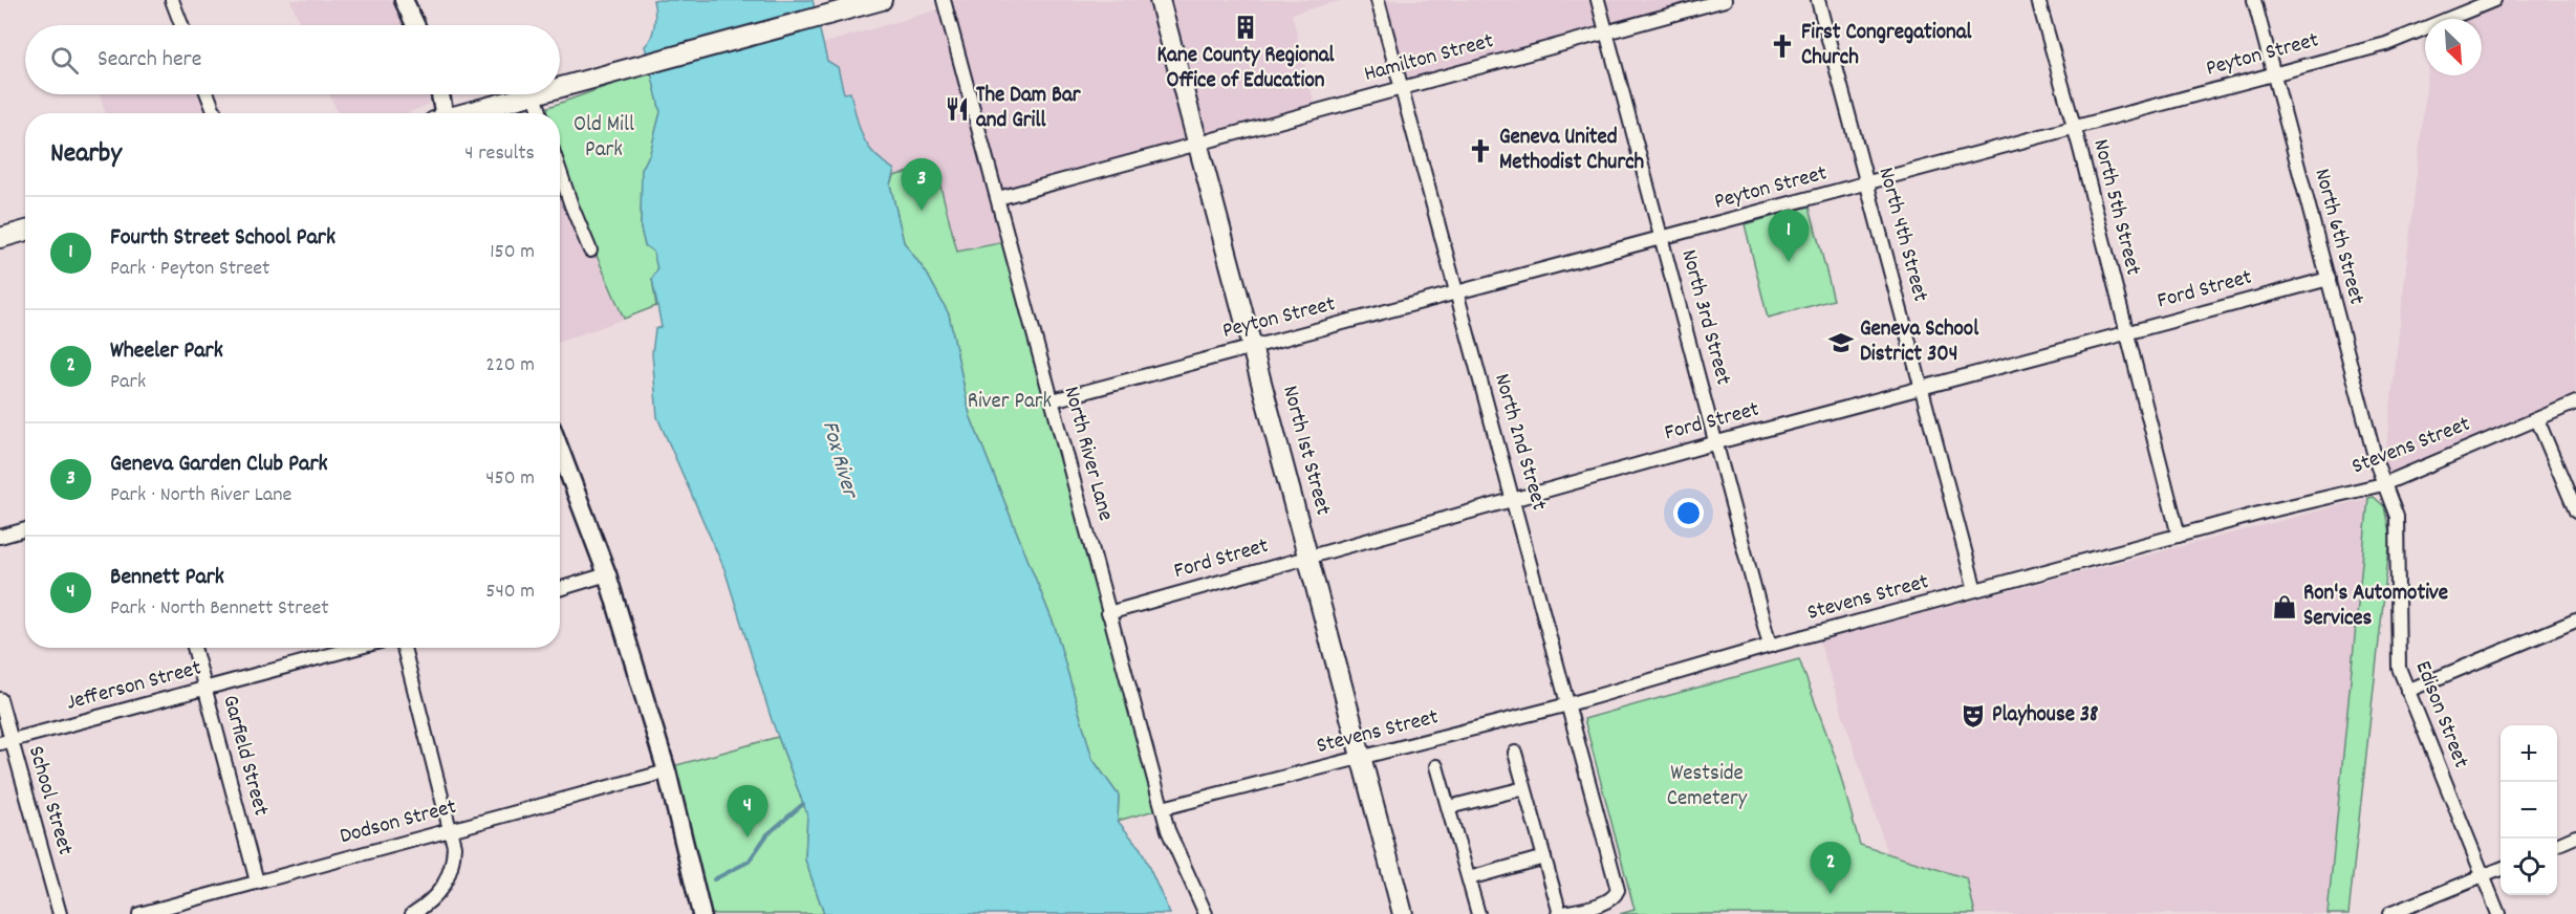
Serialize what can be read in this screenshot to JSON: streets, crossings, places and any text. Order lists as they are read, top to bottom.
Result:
{
  "streets": {
    "main road": ["North 1st Street"],
    "street": [
      "Peyton Street",
      "Hamilton Street",
      "North 5th Street",
      "North 4th Street",
      "North 6th Street",
      "Ford Street",
      "North 3rd Street",
      "North 2nd Street",
      "Stevens Street",
      "North River Lane",
      "Jefferson Street",
      "Edison Street",
      "Garfield Street",
      "School Street",
      "Dodson Street"
    ]
  },
  "crossings": [
    ["Peyton Street", "North 5th Street"],
    ["Peyton Street", "North 4th Street"],
    ["Peyton Street", "North 6th Street"],
    ["Peyton Street", "North 3rd Street"],
    ["Peyton Street", "North 2nd Street"],
    ["Peyton Street", "North 1st Street"],
    ["Peyton Street", "North River Lane"],
    ["Hamilton Street", "North 3rd Street"],
    ["Hamilton Street", "North 2nd Street"],
    ["Hamilton Street", "North 1st Street"],
    ["Hamilton Street", "North River Lane"],
    ["North 5th Street", "Ford Street"],
    ["North 5th Street", "Stevens Street"],
    ["North 4th Street", "Ford Street"],
    ["North 4th Street", "Stevens Street"],
    ["North 6th Street", "Ford Street"],
    ["North 6th Street", "Stevens Street"],
    ["North 6th Street", "Edison Street"],
    ["Ford Street", "North 3rd Street"],
    ["Ford Street", "North 2nd Street"],
    ["Ford Street", "North 1st Street"],
    ["Ford Street", "North River Lane"],
    ["North 3rd Street", "Stevens Street"],
    ["North 2nd Street", "Stevens Street"],
    ["Stevens Street", "North 1st Street"],
    ["Stevens Street", "North River Lane"],
    ["Stevens Street", "Edison Street"],
    ["Jefferson Street", "Garfield Street"],
    ["Jefferson Street", "School Street"],
    ["Garfield Street", "Dodson Street"]
  ],
  "water": ["Fox River"],
  "parks": ["Old Mill Park", "River Park", "Westside Cemetery"],
  "places": {
    "building": ["Kane County Regional Office of Education"],
    "church": ["First Congregational Church", "Geneva United Methodist Church"],
    "restaurant": ["The Dam Bar and Grill"],
    "school or university": ["Geneva School District 304"],
    "shop": ["Ron's Automotive Services"],
    "theatre": ["Playhouse 38"]
  },
  "north": "bottom right",
  "page": {
    "search": "Search here",
    "heading": ["Nearby", "4 results"],
    "pins": [
      "3",
      "1",
      "4",
      "2"
    ],
    "list": [
      {
        "mark": "1",
        "name": "Fourth Street School Park",
        "note": "Park · Peyton Street",
        "value": "150 m"
      },
      {
        "mark": "2",
        "name": "Wheeler Park",
        "note": "Park",
        "value": "220 m"
      },
      {
        "mark": "3",
        "name": "Geneva Garden Club Park",
        "note": "Park · North River Lane",
        "value": "450 m"
      },
      {
        "mark": "4",
        "name": "Bennett Park",
        "note": "Park · North Bennett Street",
        "value": "540 m"
      }
    ],
    "map_buttons": ["+", "−"]
  }
}
